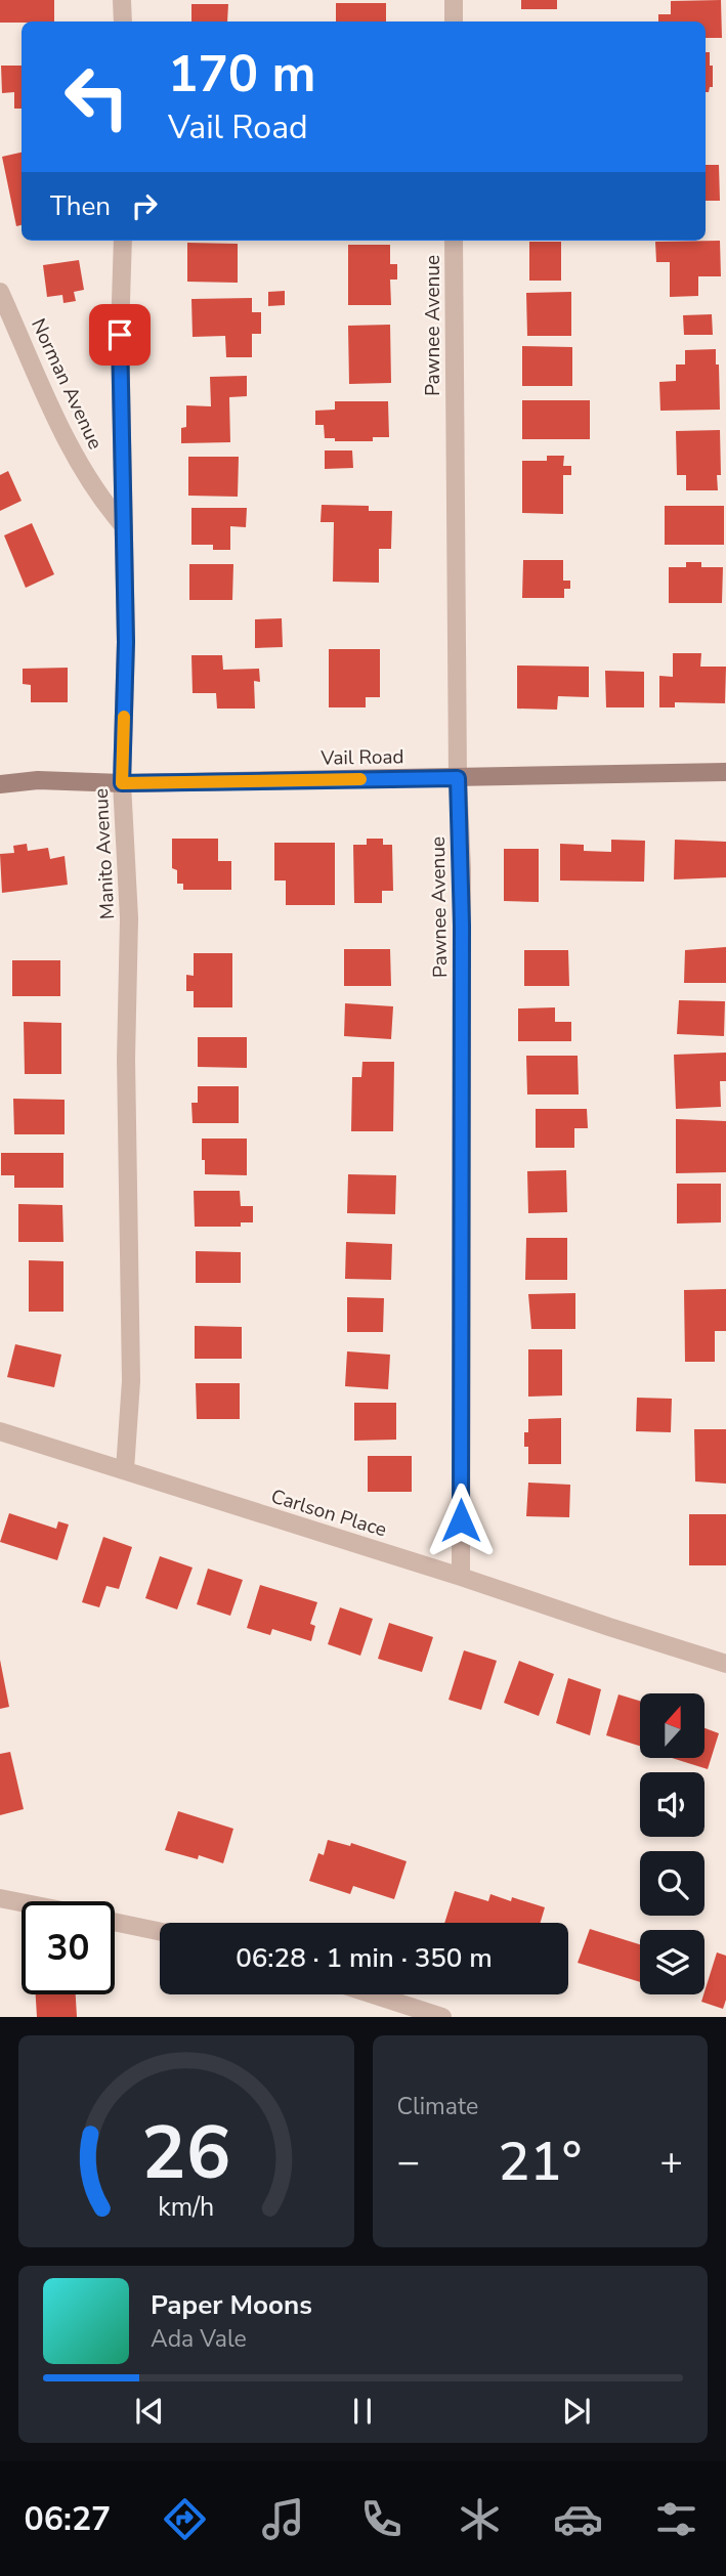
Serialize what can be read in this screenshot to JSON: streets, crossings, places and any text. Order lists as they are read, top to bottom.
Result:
{
  "streets": {
    "street": [
      "Pawnee Avenue",
      "Norman Avenue",
      "Vail Road",
      "Manito Avenue",
      "Carlson Place"
    ]
  },
  "crossings": [
    ["Pawnee Avenue", "Vail Road"],
    ["Pawnee Avenue", "Carlson Place"],
    ["Norman Avenue", "Manito Avenue"],
    ["Vail Road", "Manito Avenue"],
    ["Manito Avenue", "Carlson Place"]
  ],
  "north": "top",
  "page": {
    "turn": ["170 m", "Vail Road"],
    "then": "Then",
    "limit": "30",
    "trip": "06:28 · 1 min · 350 m",
    "tile": "Climate",
    "heat": ["−", "21°", "+"],
    "song": ["Paper Moons", "Ada Vale"],
    "tabs": "06:27",
    "gauge": ["26", "km/h"]
  }
}
